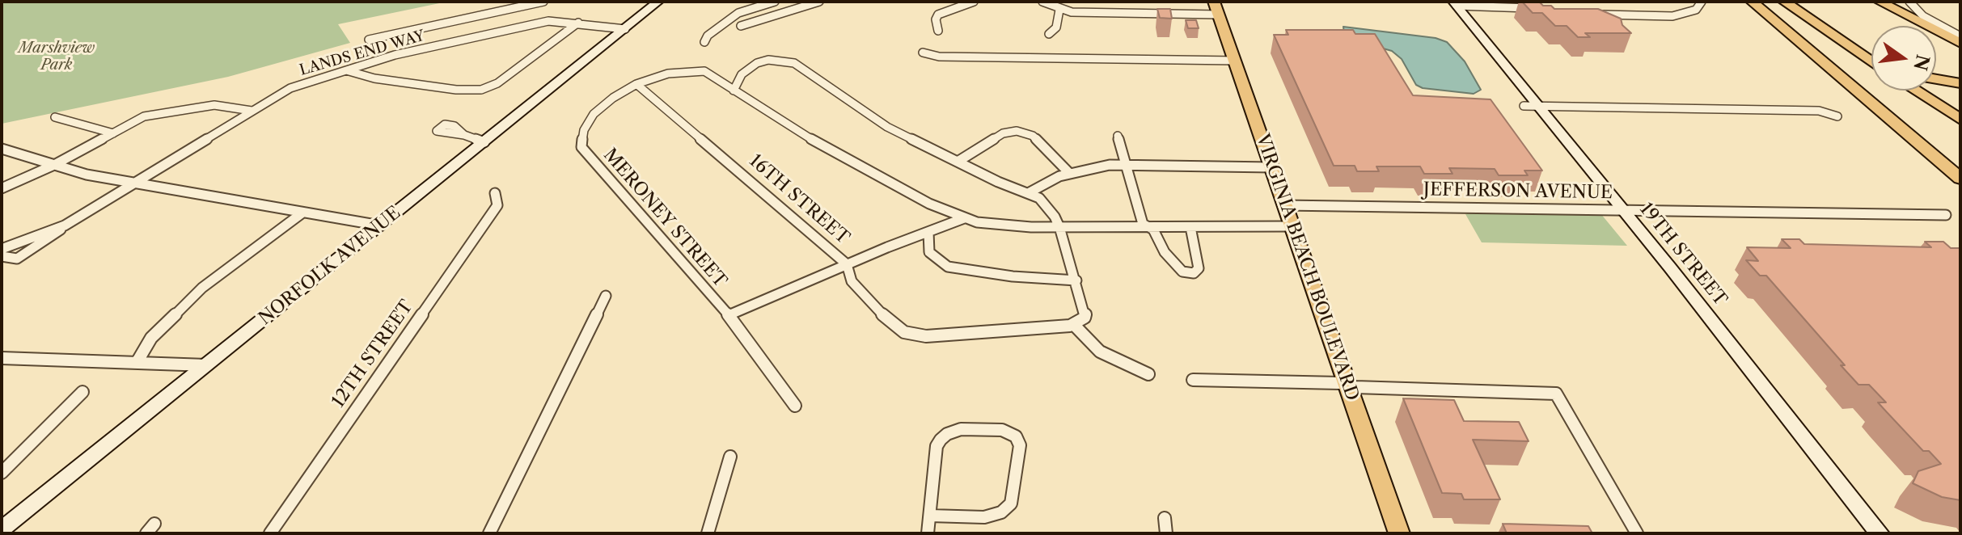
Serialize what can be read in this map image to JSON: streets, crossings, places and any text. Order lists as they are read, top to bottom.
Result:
{
  "streets": {
    "main road": ["19TH STREET", "NORFOLK AVENUE", "VIRGINIA BEACH BOULEVARD"],
    "street": [
      "LANDS END WAY",
      "JEFFERSON AVENUE",
      "16TH STREET",
      "MERONEY STREET",
      "12TH STREET"
    ]
  },
  "crossings": [
    ["LANDS END WAY", "NORFOLK AVENUE"],
    ["JEFFERSON AVENUE", "19TH STREET"],
    ["JEFFERSON AVENUE", "VIRGINIA BEACH BOULEVARD"],
    ["16TH STREET", "MERONEY STREET"]
  ],
  "parks": ["Marshview Park"],
  "north": "right"
}
